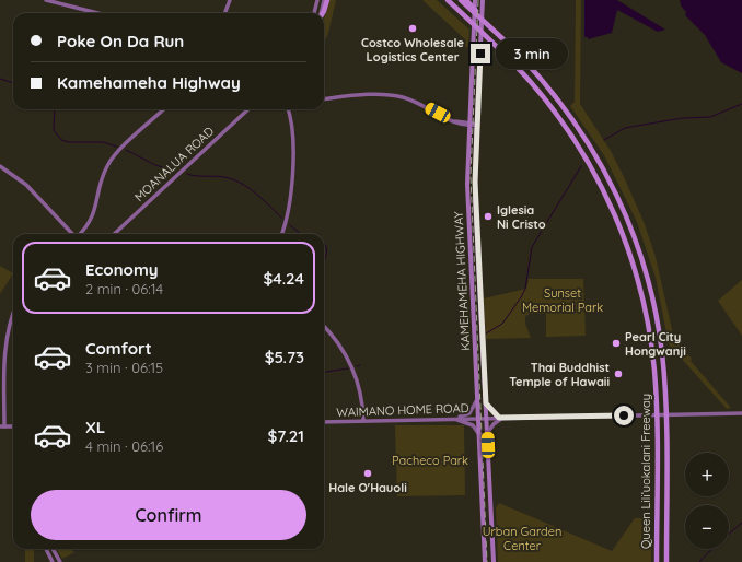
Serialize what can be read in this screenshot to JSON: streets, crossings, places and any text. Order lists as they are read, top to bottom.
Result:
{
  "streets": {
    "highway": ["Queen Liliʻuokalani Freeway"],
    "main road": ["KAMEHAMEHA HIGHWAY"],
    "street": ["MOANALUA ROAD", "WAIMANO HOME ROAD"]
  },
  "crossings": [
    ["KAMEHAMEHA HIGHWAY", "WAIMANO HOME ROAD"]
  ],
  "parks": ["Sunset Memorial Park", "Pacheco Park", "Urban Garden Center"],
  "places": [
    "Costco Wholesale Logistics Center",
    "Iglesia Ni Cristo",
    "Pearl City Hongwanji",
    "Thai Buddhist Temple of Hawaii",
    "Hale O'Hauoli"
  ],
  "page": {
    "banner": ["Poke On Da Run", "Kamehameha Highway"],
    "bubble": "3 min",
    "list": [
      {
        "name": "Economy",
        "note": "2 min · 06:14",
        "value": "$4.24"
      },
      {
        "name": "Comfort",
        "note": "3 min · 06:15",
        "value": "$5.73"
      },
      {
        "name": "XL",
        "note": "4 min · 06:16",
        "value": "$7.21"
      }
    ],
    "map_buttons": ["+", "−"],
    "buttons": "Confirm"
  }
}
